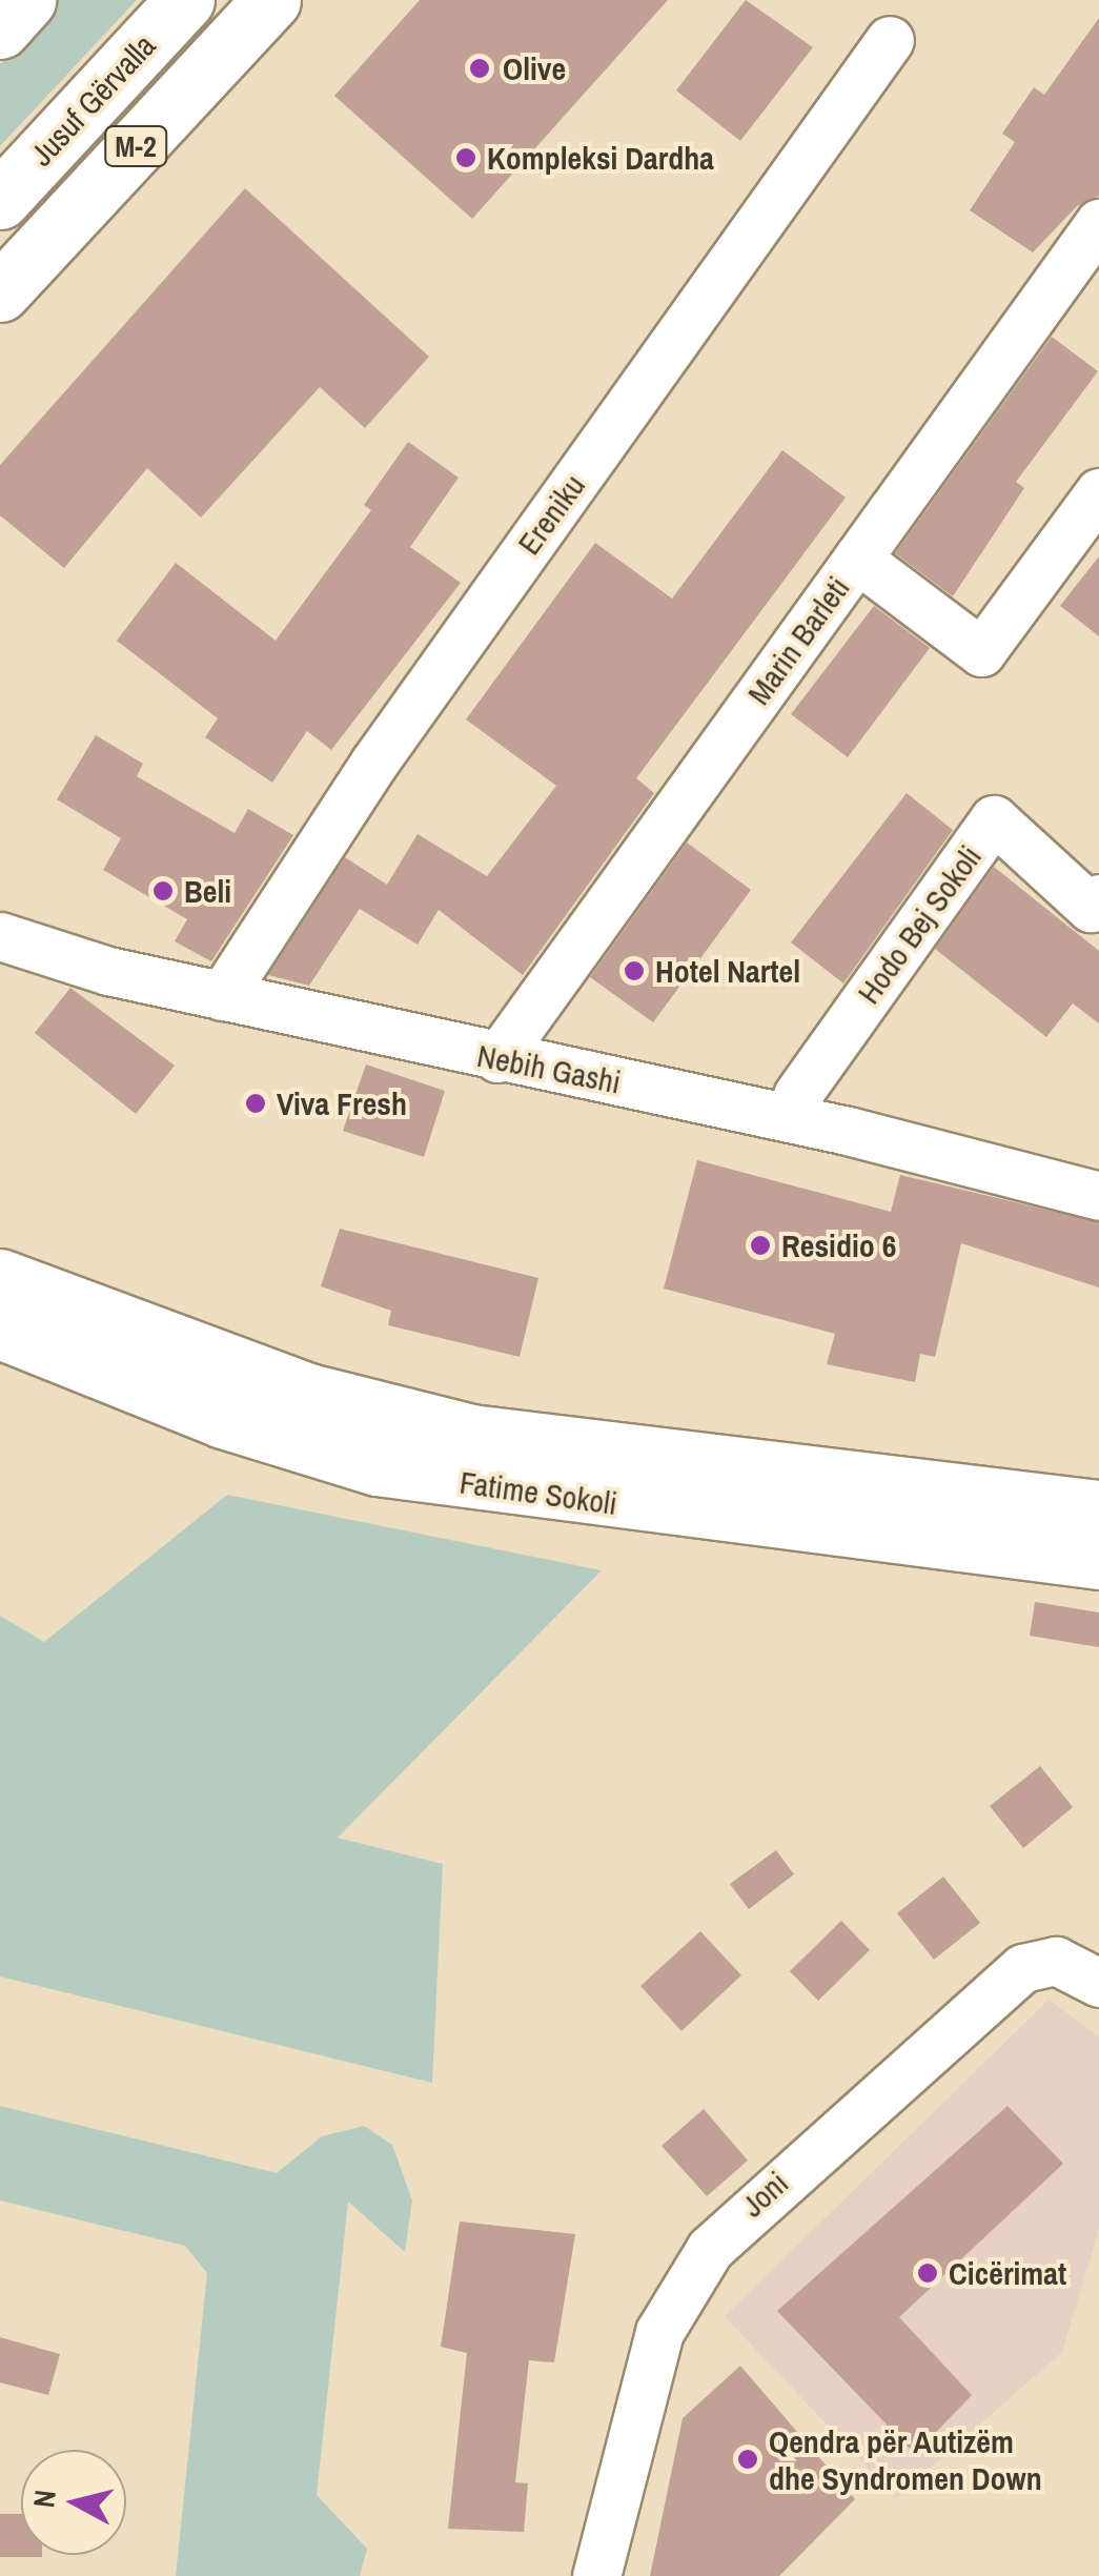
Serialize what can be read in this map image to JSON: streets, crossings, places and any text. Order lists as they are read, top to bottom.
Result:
{
  "streets": {
    "main road": ["Jusuf Gërvalla", "M-2", "Fatime Sokoli"],
    "street": [
      "Ereniku",
      "Marin Barleti",
      "Hodo Bej Sokoli",
      "Nebih Gashi",
      "Joni"
    ]
  },
  "crossings": [
    ["Ereniku", "Nebih Gashi"],
    ["Marin Barleti", "Nebih Gashi"]
  ],
  "places": [
    "Olive",
    "Kompleksi Dardha",
    "Beli",
    "Hotel Nartel",
    "Viva Fresh",
    "Residio 6",
    "Cicërimat",
    "Qendra për Autizëm dhe Syndromen Down"
  ],
  "north": "left"
}
